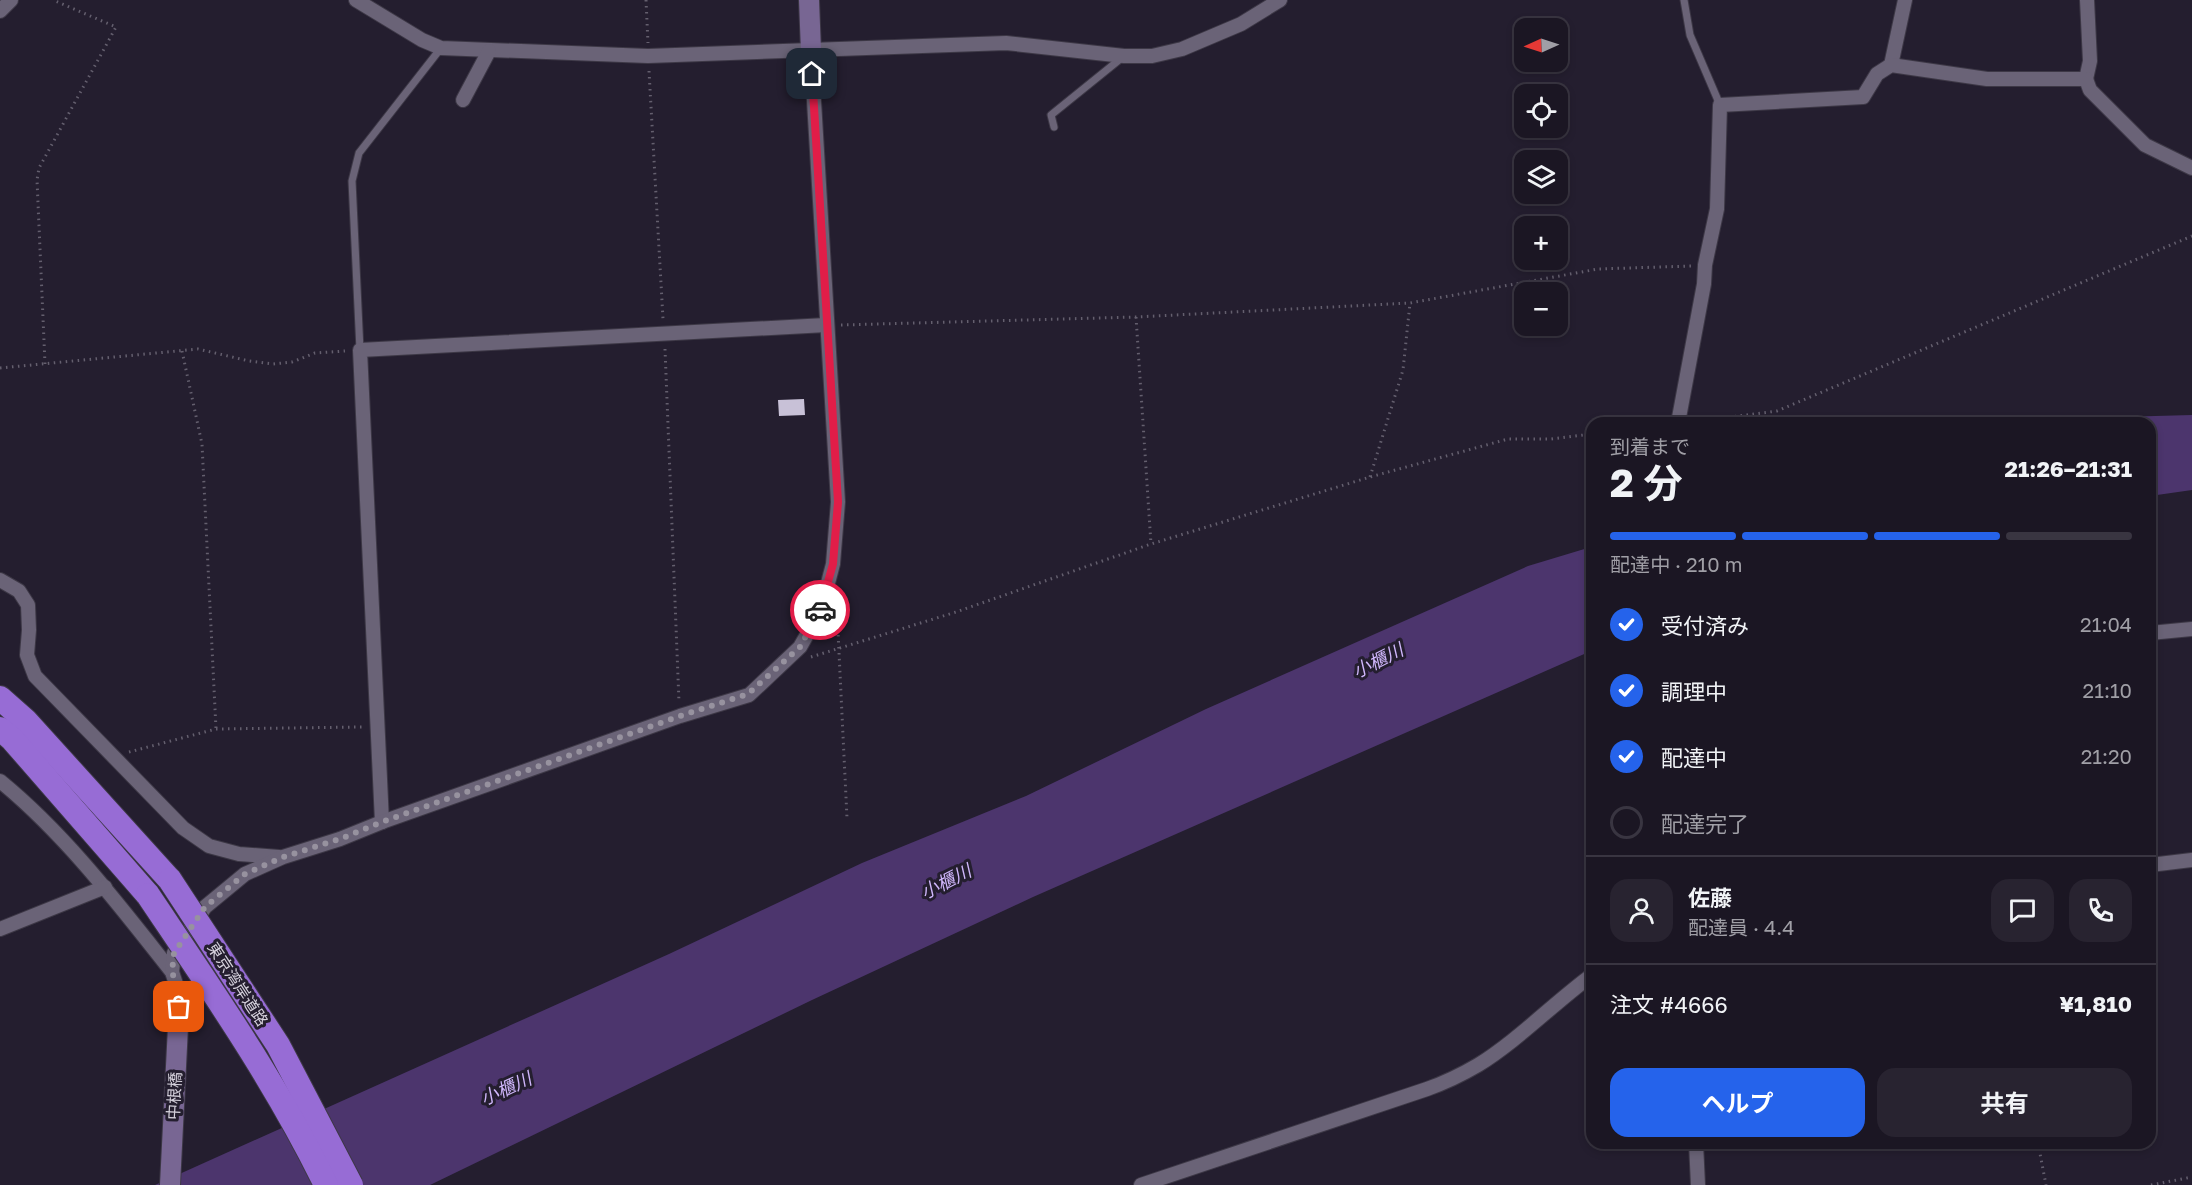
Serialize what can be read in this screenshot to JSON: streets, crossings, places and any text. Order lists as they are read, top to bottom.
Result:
{
  "streets": {
    "highway": ["東京湾岸道路"],
    "street": ["中根橋"]
  },
  "water": ["小櫃川"],
  "north": "left",
  "page": {
    "map_buttons": ["+", "−"],
    "heading": ["2 分", "到着まで", "21:26–21:31"],
    "panel": [
      "佐藤",
      "配達員 · 4.4",
      "注文 #4666",
      "¥1,810"
    ],
    "bar": "配達中 · 210 m",
    "list": [
      ["受付済み", "21:04"],
      ["調理中", "21:10"],
      ["配達中", "21:20"],
      "配達完了"
    ],
    "buttons": ["ヘルプ", "共有"]
  }
}
